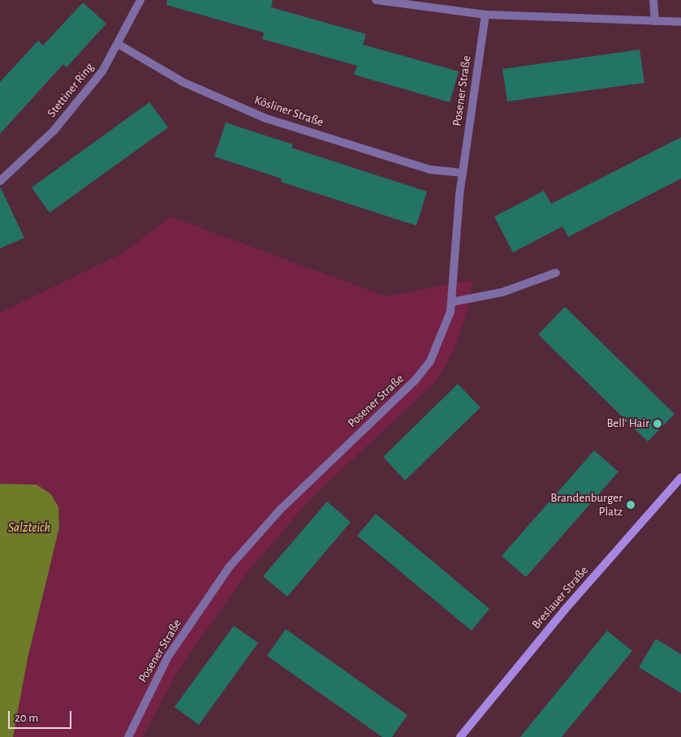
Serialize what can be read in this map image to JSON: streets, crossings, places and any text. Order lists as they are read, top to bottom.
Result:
{
  "streets": {
    "street": [
      "Stettiner Ring",
      "Posener Straße",
      "Kösliner Straße",
      "Breslauer Straße"
    ]
  },
  "crossings": [
    ["Stettiner Ring", "Kösliner Straße"],
    ["Posener Straße", "Kösliner Straße"]
  ],
  "water": ["Salzteich"],
  "places": ["Bell' Hair", "Brandenburger Platz"],
  "scale_bar": "20 m"
}
